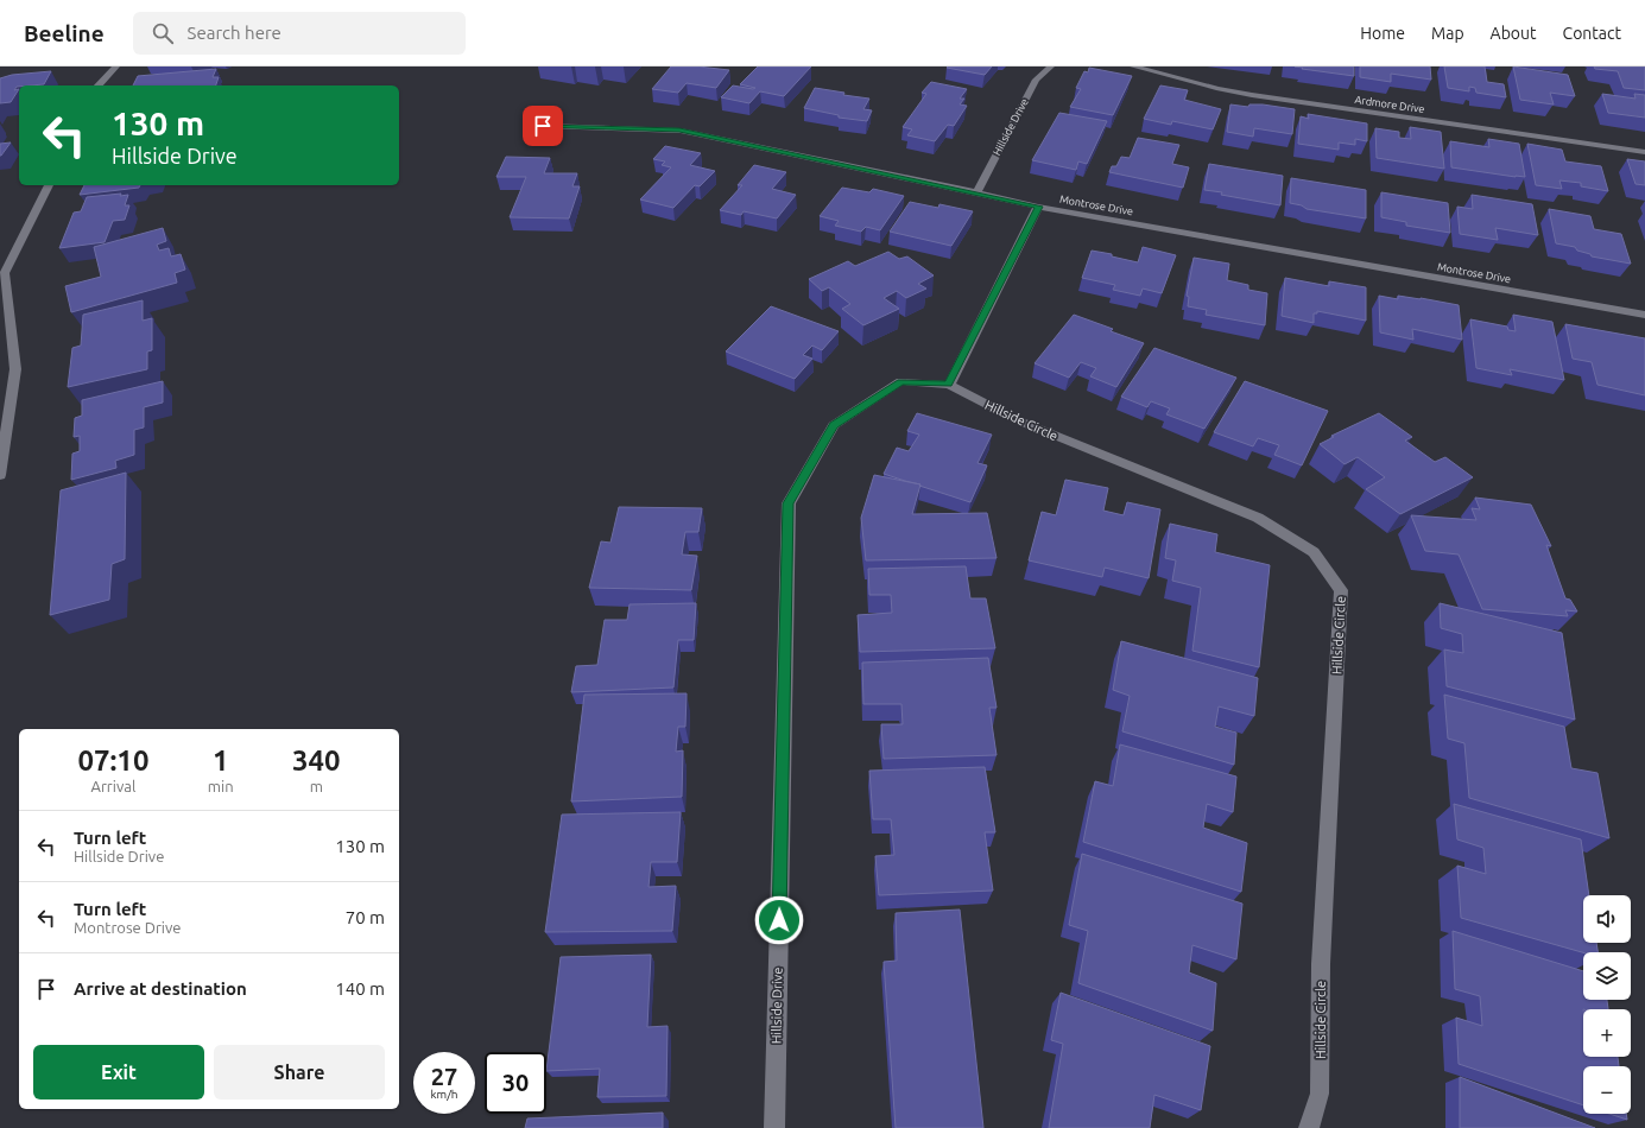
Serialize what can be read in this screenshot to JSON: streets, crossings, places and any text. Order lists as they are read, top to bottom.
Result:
{
  "streets": {
    "street": [
      "Ardmore Drive",
      "Hillside Drive",
      "Montrose Drive",
      "Hillside Circle"
    ]
  },
  "crossings": [
    ["Hillside Drive", "Montrose Drive"],
    ["Hillside Drive", "Hillside Circle"]
  ],
  "page": {
    "header": "Beeline",
    "search": "Search here",
    "nav": [
      "Home",
      "Map",
      "About",
      "Contact"
    ],
    "turn": ["130 m", "Hillside Drive"],
    "eta": [
      "07:10",
      "Arrival",
      "1",
      "min",
      "340",
      "m"
    ],
    "list": [
      {
        "name": "Turn left",
        "note": "Hillside Drive",
        "value": "130 m"
      },
      {
        "name": "Turn left",
        "note": "Montrose Drive",
        "value": "70 m"
      },
      {
        "name": "Arrive at destination",
        "value": "140 m"
      }
    ],
    "map_buttons": ["+", "−"],
    "buttons": ["Exit", "Share"],
    "speed": "27 km/h",
    "limit": "30"
  }
}
